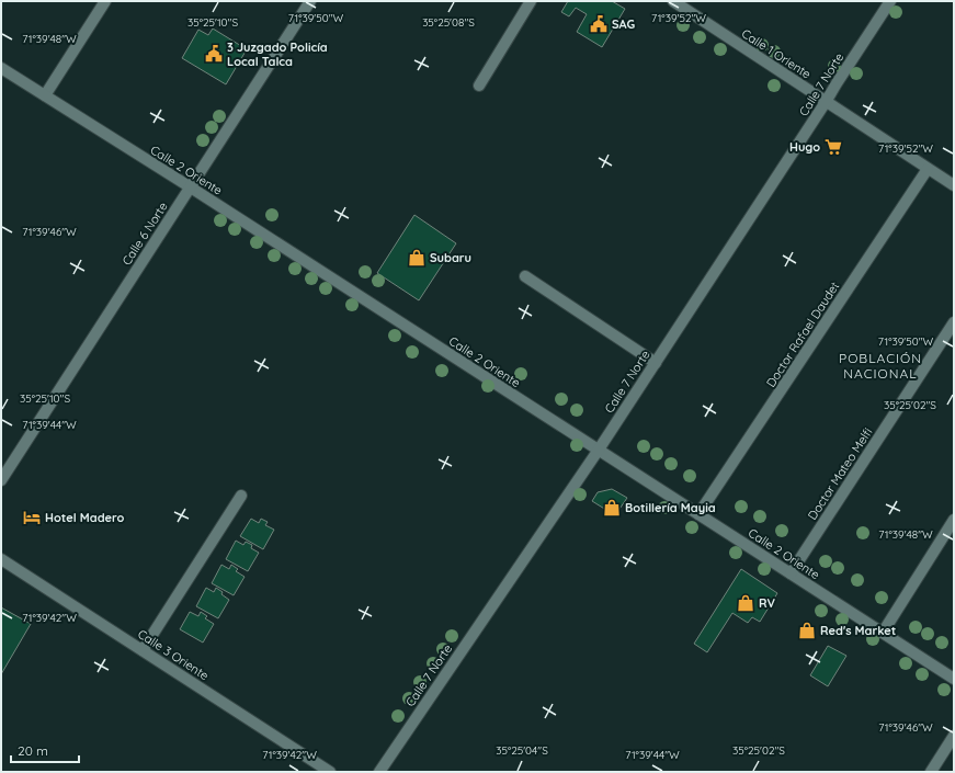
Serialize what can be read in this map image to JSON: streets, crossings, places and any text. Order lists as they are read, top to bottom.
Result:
{
  "streets": {
    "street": [
      "Calle 1 Oriente",
      "Calle 7 Norte",
      "Calle 2 Oriente",
      "Calle 6 Norte",
      "Doctor Rafael Daudet",
      "Doctor Mateo Melfi",
      "Calle 3 Oriente"
    ]
  },
  "crossings": [
    ["Calle 1 Oriente", "Calle 7 Norte"],
    ["Calle 1 Oriente", "Doctor Rafael Daudet"],
    ["Calle 7 Norte", "Calle 2 Oriente"],
    ["Calle 2 Oriente", "Calle 6 Norte"],
    ["Calle 2 Oriente", "Doctor Rafael Daudet"],
    ["Calle 2 Oriente", "Doctor Mateo Melfi"]
  ],
  "districts": ["POBLACIÓN NACIONAL"],
  "places": {
    "public building": ["SAG", "3 Juzgado Policía Local Talca"],
    "supermarket": ["Hugo"],
    "shop": [
      "Subaru",
      "Botillería Mayia",
      "RV",
      "Red's Market"
    ],
    "hotel": ["Hotel Madero"]
  },
  "scale_bar": "20 m",
  "coordinates": [
    "71°39'50\"W",
    "71°39'52\"W",
    "35°25'10\"S",
    "35°25'08\"S",
    "71°39'48\"W",
    "71°39'46\"W",
    "35°25'02\"S",
    "71°39'44\"W",
    "71°39'42\"W",
    "35°25'04\"S"
  ]
}
